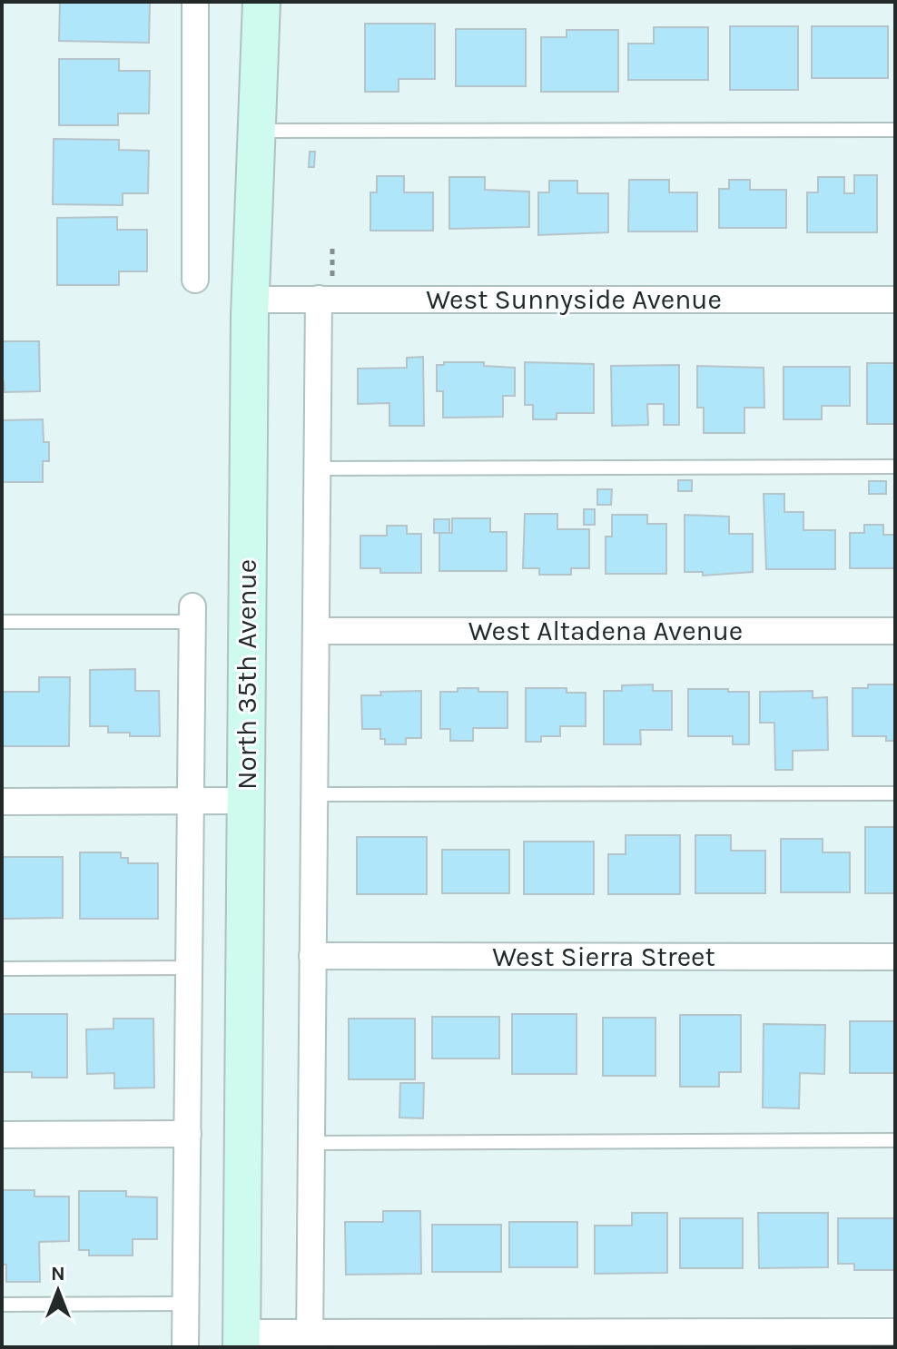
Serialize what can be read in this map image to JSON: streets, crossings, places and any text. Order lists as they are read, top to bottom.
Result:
{
  "streets": {
    "main road": ["North 35th Avenue"],
    "street": ["West Sunnyside Avenue", "West Altadena Avenue", "West Sierra Street"]
  },
  "crossings": [
    ["West Sunnyside Avenue", "North 35th Avenue"]
  ],
  "north": "top"
}
